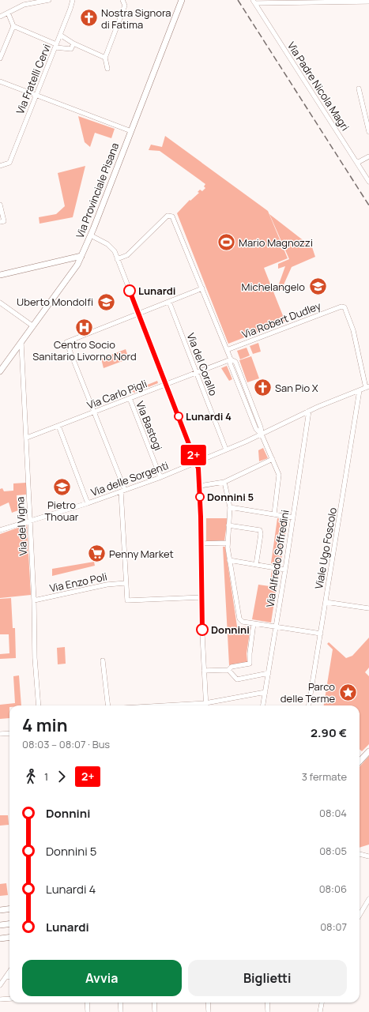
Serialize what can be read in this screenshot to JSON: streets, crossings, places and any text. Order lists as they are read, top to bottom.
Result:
{
  "streets": {
    "street": [
      "Via Fratelli Cervi",
      "Via Padre Nicola Magri",
      "Via Provinciale Pisana",
      "Via Robert Dudley",
      "Via del Corallo",
      "Via Carlo Pigli",
      "Via Bastogi",
      "Via delle Sorgenti",
      "Via del Vigna",
      "Viale Ugo Foscolo",
      "Via Alfredo Soffredini",
      "Via Enzo Poli"
    ]
  },
  "crossings": [
    ["Via Provinciale Pisana", "Via del Vigna"],
    ["Via Robert Dudley", "Via delle Sorgenti"],
    ["Via del Corallo", "Via Carlo Pigli"],
    ["Via del Corallo", "Via delle Sorgenti"],
    ["Via Carlo Pigli", "Via Bastogi"],
    ["Via Carlo Pigli", "Via del Vigna"],
    ["Via Bastogi", "Via delle Sorgenti"],
    ["Via delle Sorgenti", "Via del Vigna"],
    ["Via delle Sorgenti", "Viale Ugo Foscolo"],
    ["Via delle Sorgenti", "Via Alfredo Soffredini"],
    ["Via del Vigna", "Via Enzo Poli"]
  ],
  "places": {
    "church": ["Nostra Signora di Fatima", "San Pio X"],
    "sports": ["Mario Magnozzi"],
    "school or university": ["Michelangelo", "Uberto Mondolfi", "Pietro Thouar"],
    "other": [
      "Lunardi",
      "Lunardi 4",
      "Donnini 5",
      "Donnini"
    ],
    "hospital": ["Centro Socio Sanitario Livorno Nord"],
    "supermarket": ["Penny Market"],
    "place": ["Parco delle Terme"]
  },
  "lines": ["bus line 2+"],
  "page": {
    "on_map": "2+",
    "heading": ["4 min", "08:03 – 08:07 · Bus", "2.90 €"],
    "legs": ["1", "2+", "3 fermate"],
    "list": [
      {
        "name": "Donnini",
        "value": "08:04"
      },
      {
        "name": "Donnini 5",
        "value": "08:05"
      },
      {
        "name": "Lunardi 4",
        "value": "08:06"
      },
      {
        "name": "Lunardi",
        "value": "08:07"
      }
    ],
    "buttons": ["Avvia", "Biglietti"]
  }
}
